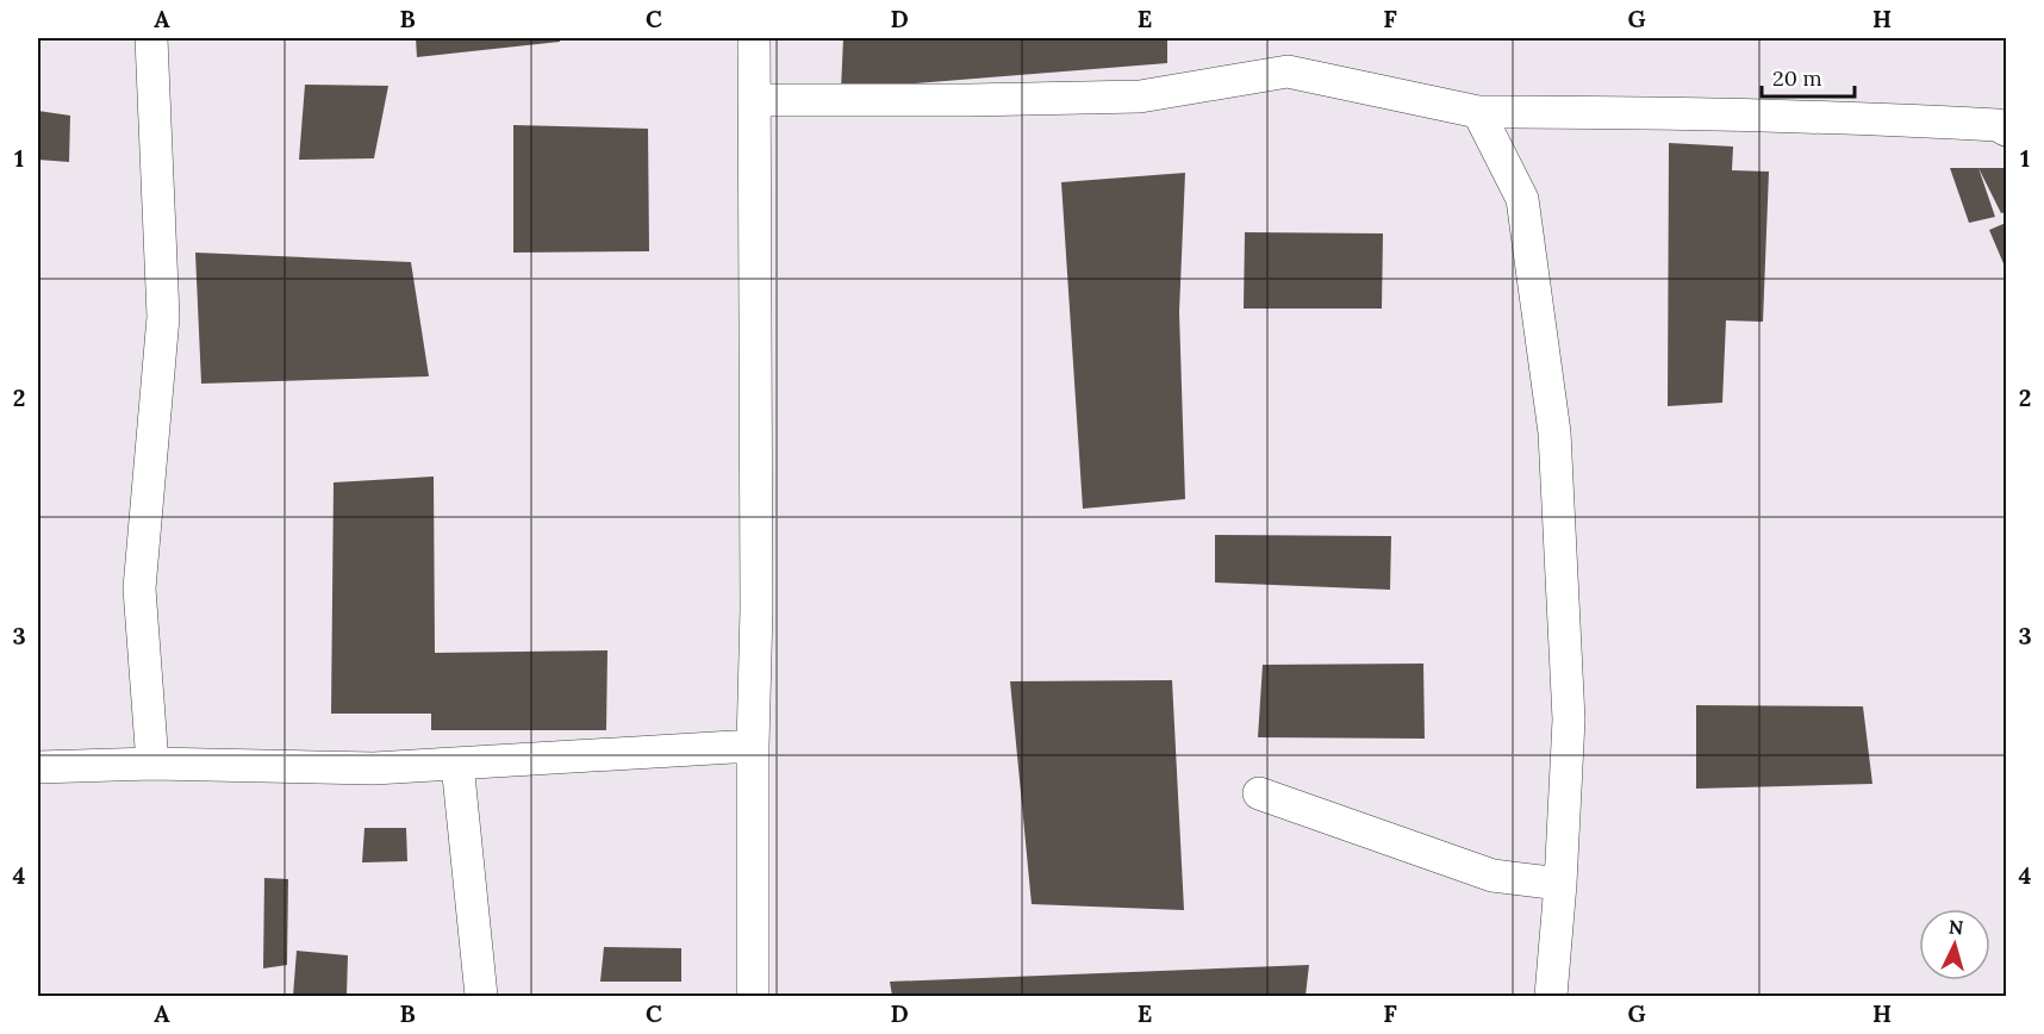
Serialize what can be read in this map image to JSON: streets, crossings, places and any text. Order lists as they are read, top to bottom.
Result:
{
  "scale_bar": "20 m",
  "north": "top",
  "grid": {
    "columns": [
      "A",
      "B",
      "C",
      "D",
      "E",
      "F",
      "G",
      "H"
    ],
    "rows": [
      "1",
      "2",
      "3",
      "4"
    ]
  }
}
